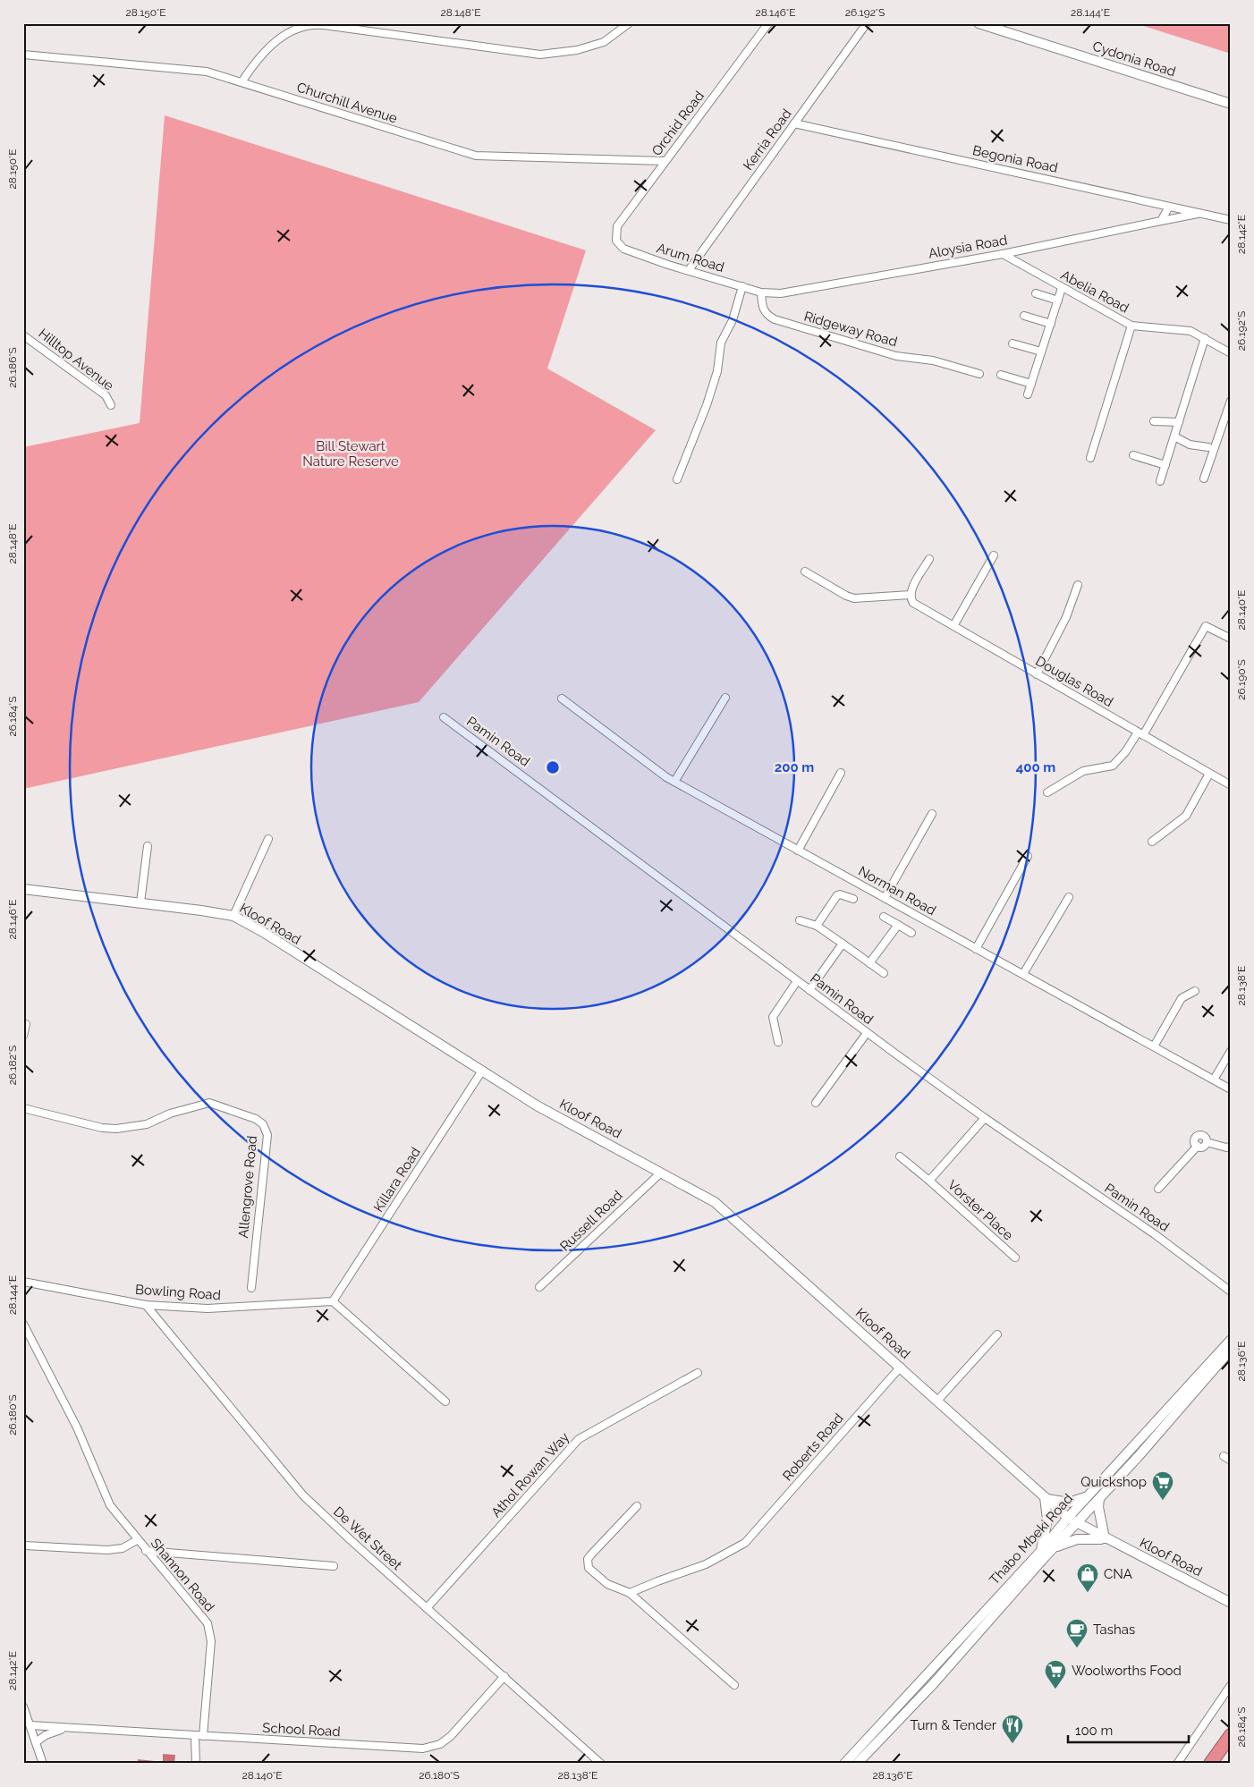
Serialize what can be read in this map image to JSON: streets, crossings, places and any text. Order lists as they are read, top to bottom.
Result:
{
  "streets": {
    "main road": ["Cydonia Road", "Kloof Road", "Thabo Mbeki Road"],
    "street": [
      "Churchill Avenue",
      "Orchid Road",
      "Kerria Road",
      "Begonia Road",
      "Aloysia Road",
      "Arum Road",
      "Abelia Road",
      "Ridgeway Road",
      "Hilltop Avenue",
      "Douglas Road",
      "Pamin Road",
      "Norman Road",
      "Killara Road",
      "Allengrove Road",
      "Vorster Place",
      "Russell Road",
      "Bowling Road",
      "Roberts Road",
      "Athol Rowan Way",
      "De Wet Street",
      "Shannon Road",
      "School Road"
    ]
  },
  "crossings": [
    ["Churchill Avenue", "Orchid Road"],
    ["Orchid Road", "Arum Road"],
    ["Kerria Road", "Begonia Road"],
    ["Kerria Road", "Arum Road"],
    ["Begonia Road", "Aloysia Road"],
    ["Aloysia Road", "Arum Road"],
    ["Aloysia Road", "Abelia Road"],
    ["Aloysia Road", "Ridgeway Road"],
    ["Arum Road", "Ridgeway Road"],
    ["Pamin Road", "Vorster Place"],
    ["Kloof Road", "Killara Road"],
    ["Kloof Road", "Russell Road"],
    ["Kloof Road", "Roberts Road"],
    ["Kloof Road", "Thabo Mbeki Road"],
    ["Killara Road", "Bowling Road"],
    ["Bowling Road", "De Wet Street"],
    ["Athol Rowan Way", "De Wet Street"],
    ["De Wet Street", "School Road"],
    ["Shannon Road", "School Road"]
  ],
  "parks": ["Bill Stewart Nature Reserve"],
  "places": {
    "supermarket": ["Quickshop", "Woolworths Food"],
    "shop": ["CNA"],
    "cafe": ["Tashas"],
    "restaurant": ["Turn & Tender"]
  },
  "scale_bar": "100 m",
  "coordinates": [
    "28.150°E",
    "28.148°E",
    "28.146°E",
    "26.192°S",
    "28.144°E",
    "28.142°E",
    "26.186°S",
    "28.140°E",
    "26.190°S",
    "26.184°S",
    "28.138°E",
    "26.182°S",
    "28.136°E",
    "26.180°S"
  ],
  "rings": ["200 m", "400 m"]
}
